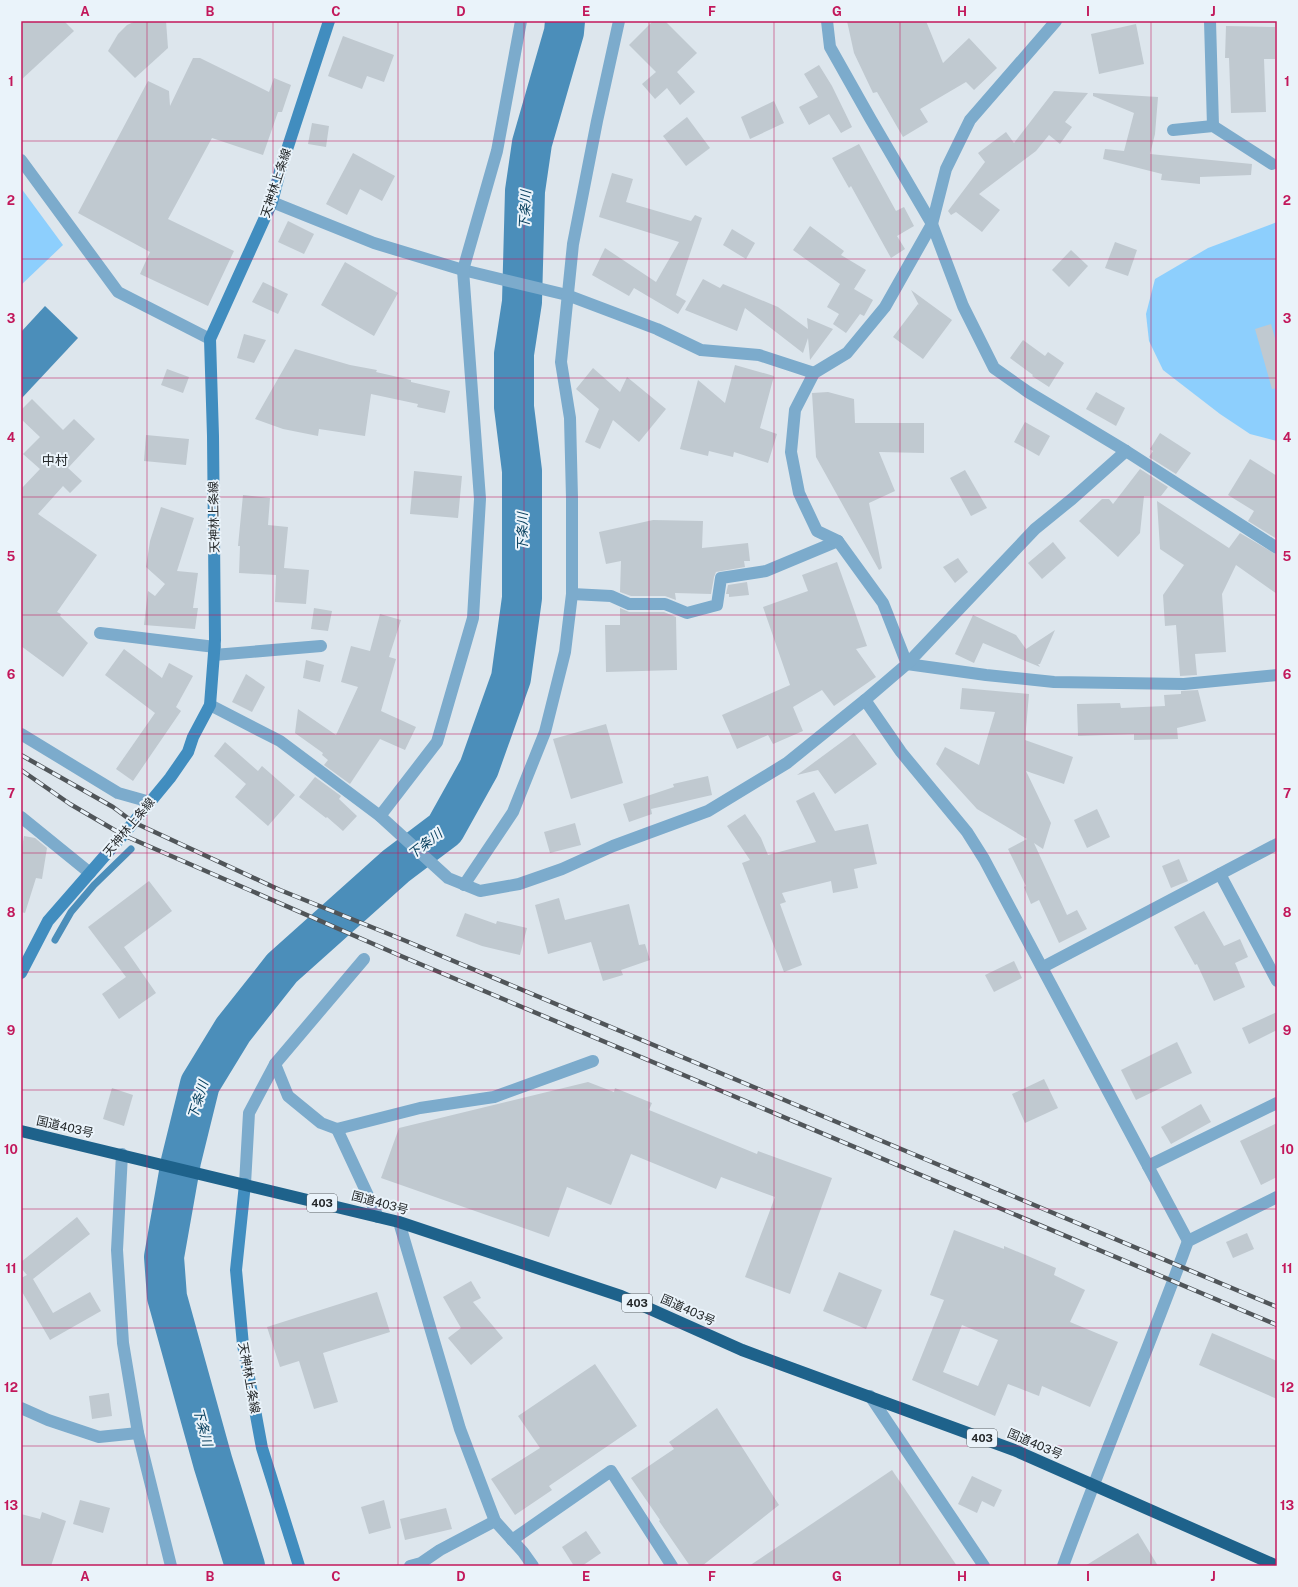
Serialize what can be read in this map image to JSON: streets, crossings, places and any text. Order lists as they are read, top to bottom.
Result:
{
  "streets": {
    "highway": ["国道403号", "403"],
    "main road": ["天神林上条線"]
  },
  "crossings": [
    ["天神林上条線", "国道403号"]
  ],
  "districts": ["中村"],
  "water": ["下条川"],
  "grid": {
    "columns": [
      "A",
      "B",
      "C",
      "D",
      "E",
      "F",
      "G",
      "H",
      "I",
      "J"
    ],
    "rows": [
      "1",
      "2",
      "3",
      "4",
      "5",
      "6",
      "7",
      "8",
      "9",
      "10",
      "11",
      "12",
      "13"
    ]
  }
}
